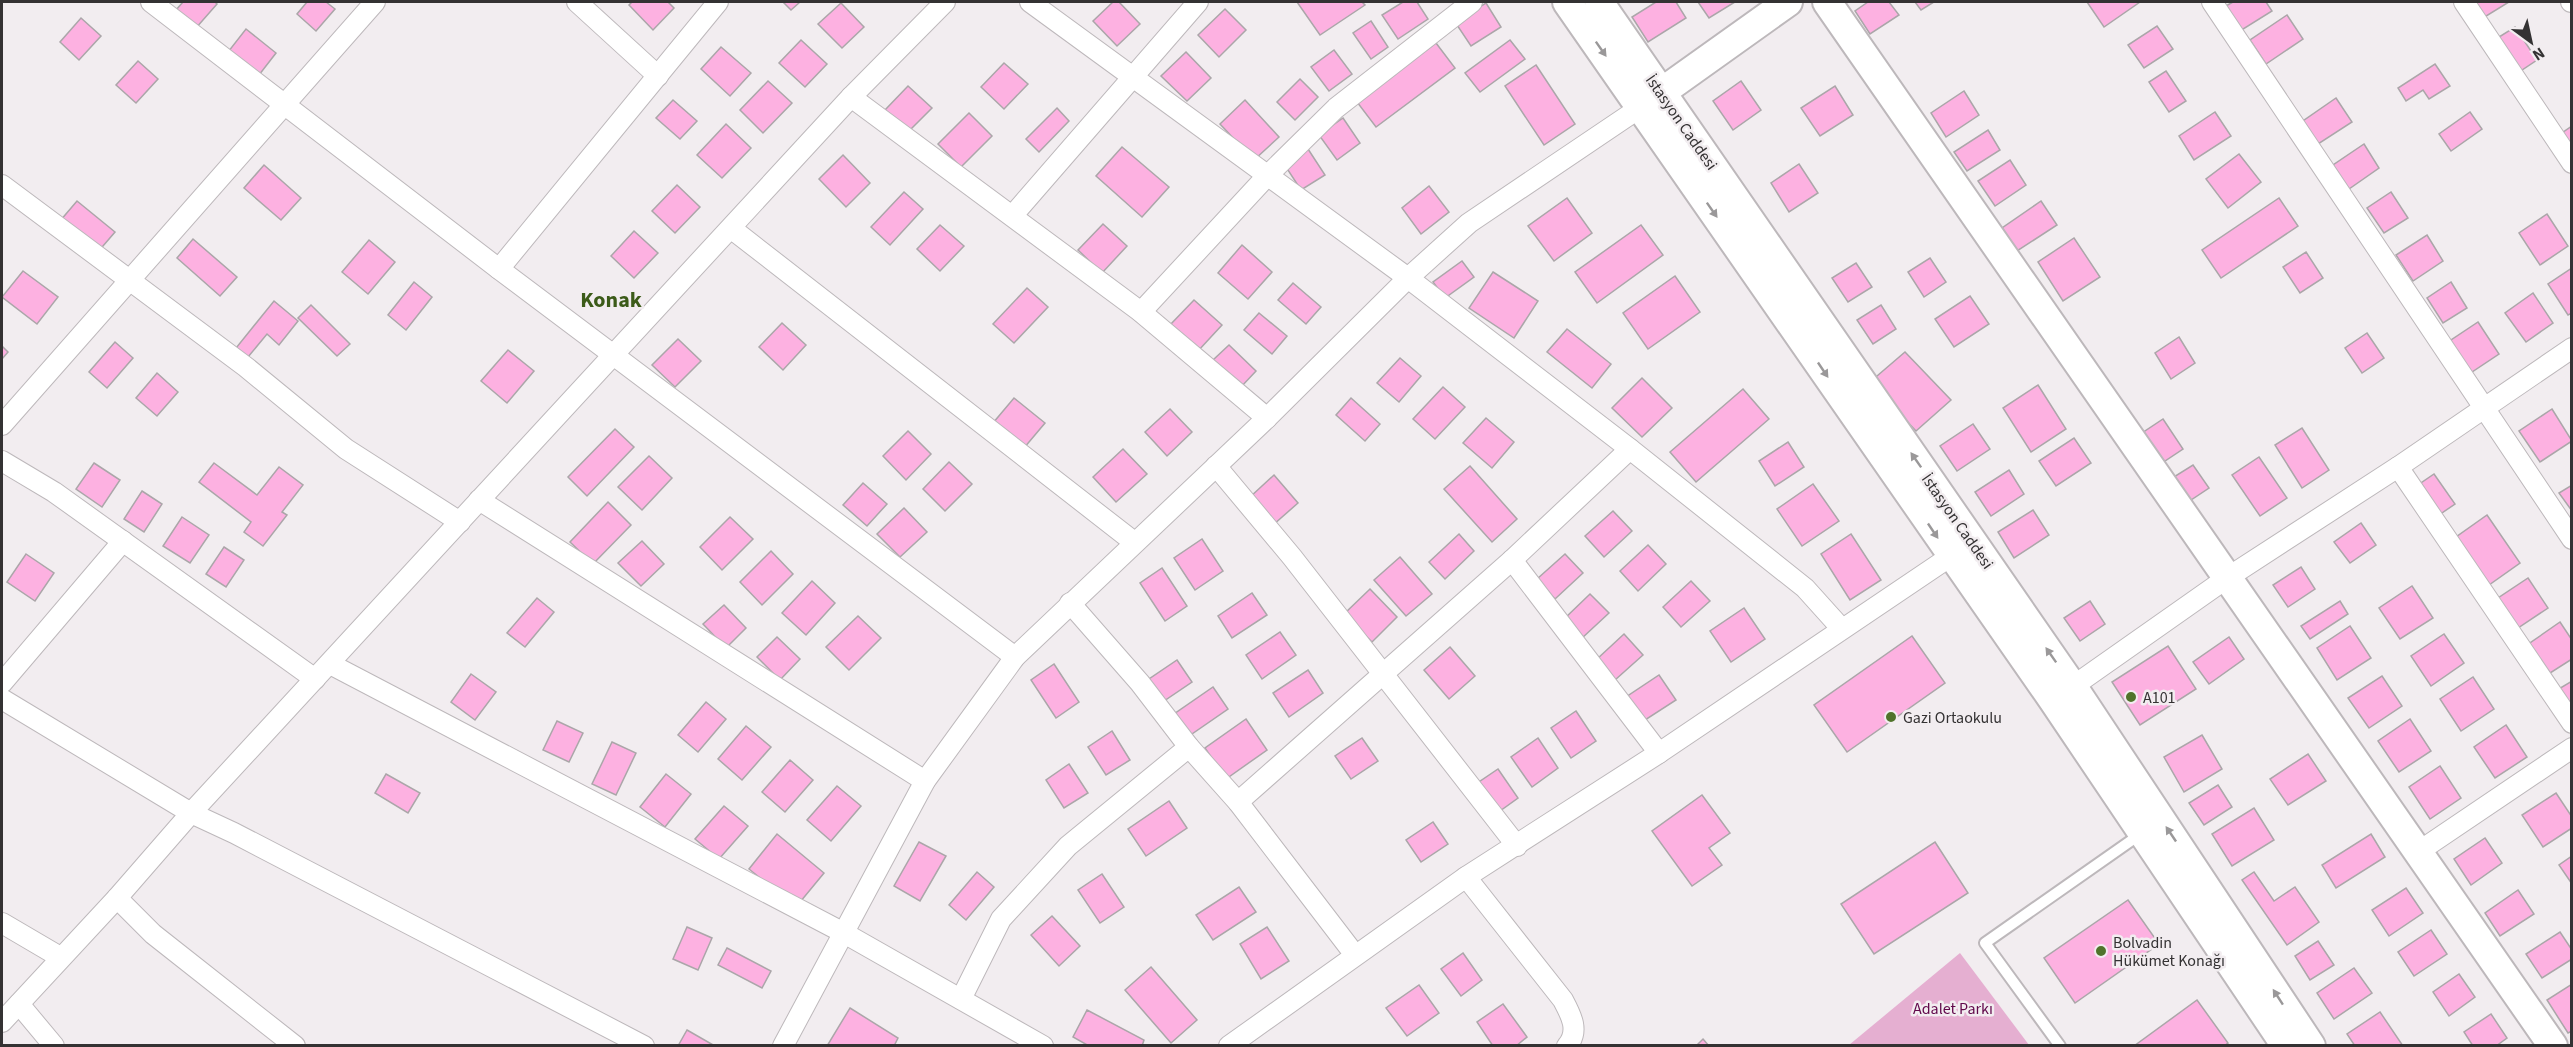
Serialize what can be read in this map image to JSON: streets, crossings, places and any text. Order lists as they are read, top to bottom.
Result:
{
  "streets": {
    "main road": ["İstasyon Caddesi"]
  },
  "districts": ["Konak"],
  "parks": ["Adalet Parkı"],
  "places": ["A101", "Gazi Ortaokulu", "Bolvadin Hükümet Konağı"],
  "north": "bottom right"
}
